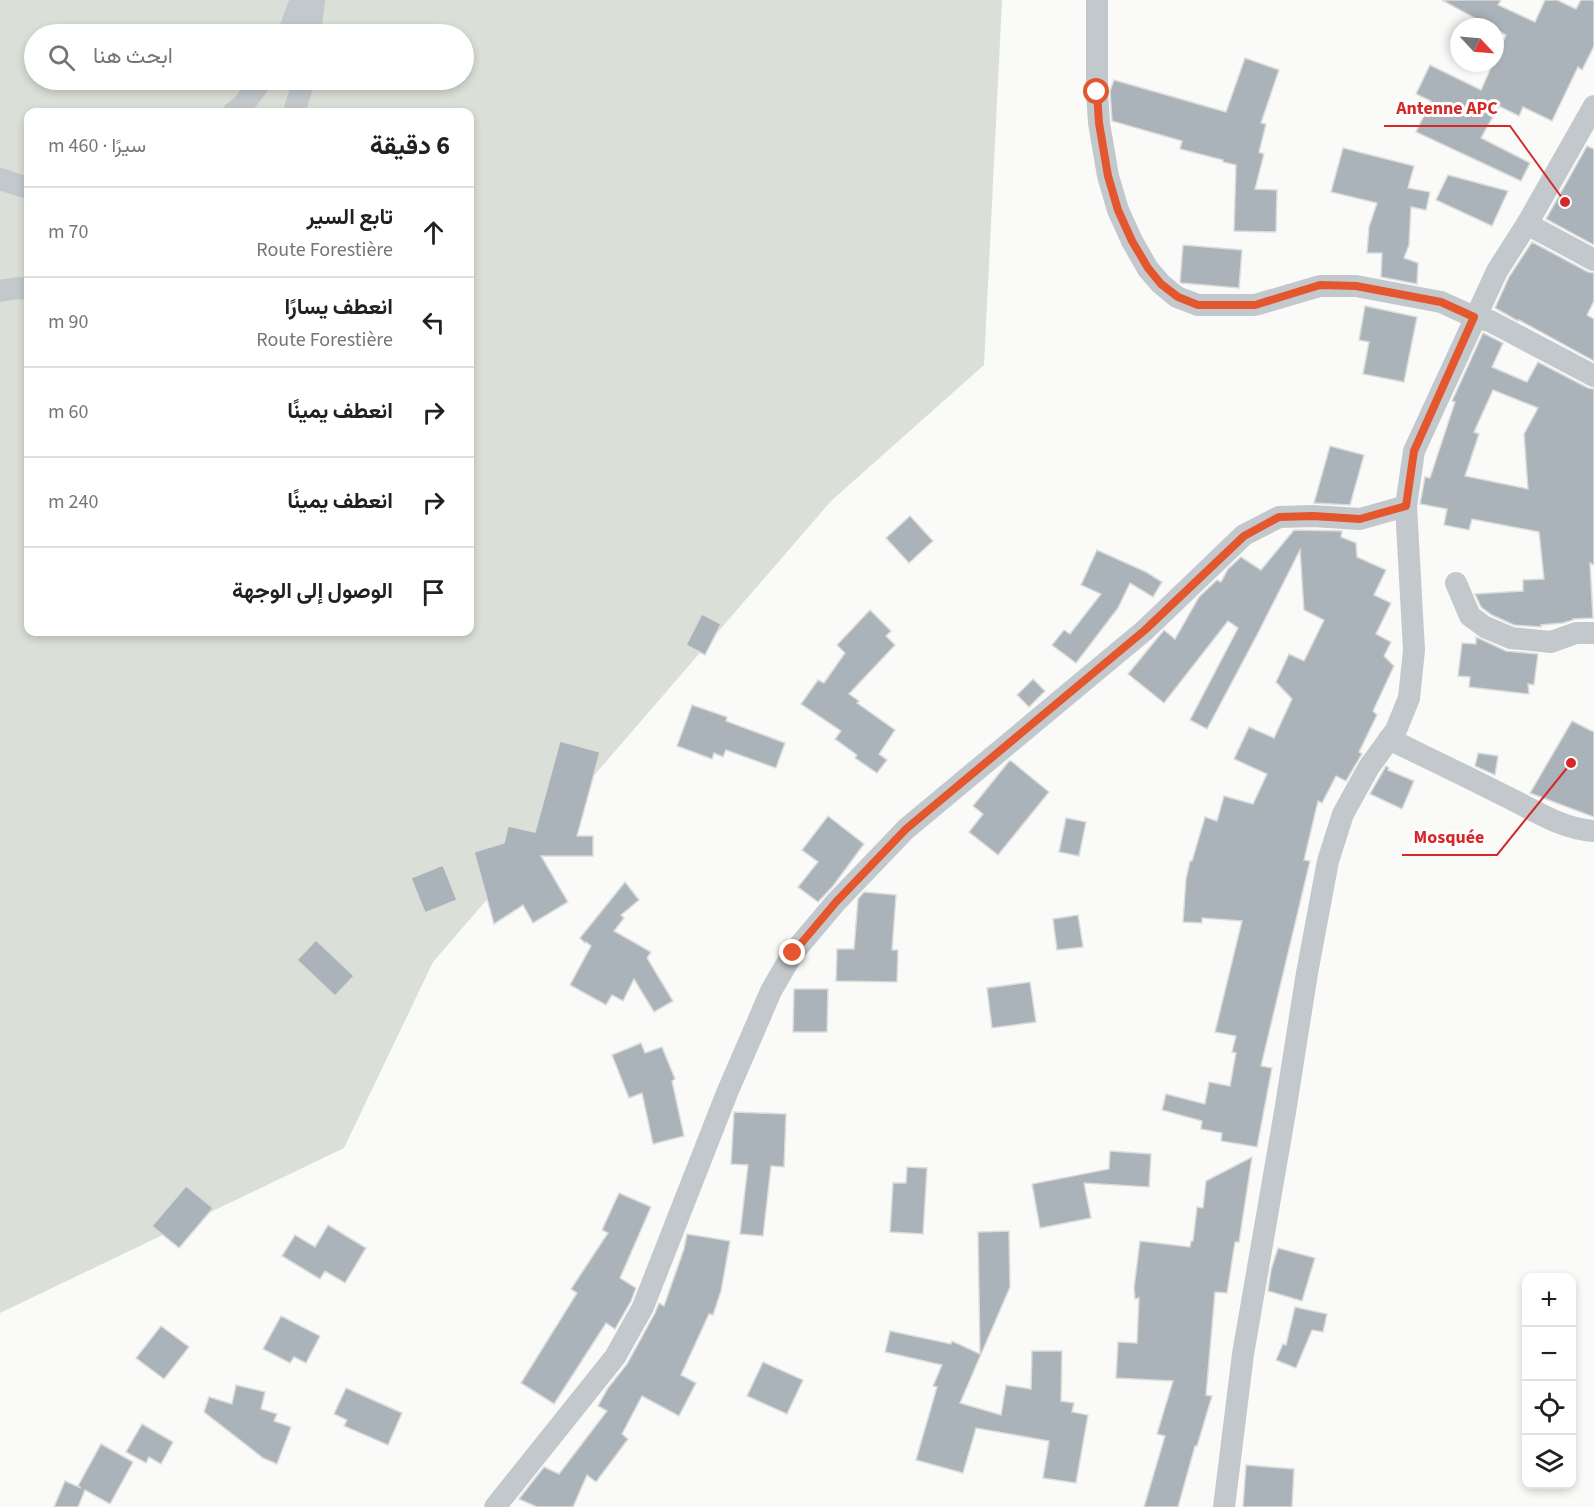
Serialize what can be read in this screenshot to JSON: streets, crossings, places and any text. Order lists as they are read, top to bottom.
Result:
{
  "places": ["Antenne APC", "Mosquée"],
  "north": "bottom right",
  "page": {
    "search": "ابحث هنا",
    "heading": ["6 دقيقة", "سيرًا · 460 m"],
    "list": [
      ["تابع السير", "Route Forestière", "70 m"],
      ["انعطف يسارًا", "Route Forestière", "90 m"],
      ["انعطف يمينًا", "60 m"],
      ["انعطف يمينًا", "240 m"],
      "الوصول إلى الوجهة"
    ],
    "map_buttons": ["+", "−"]
  }
}
